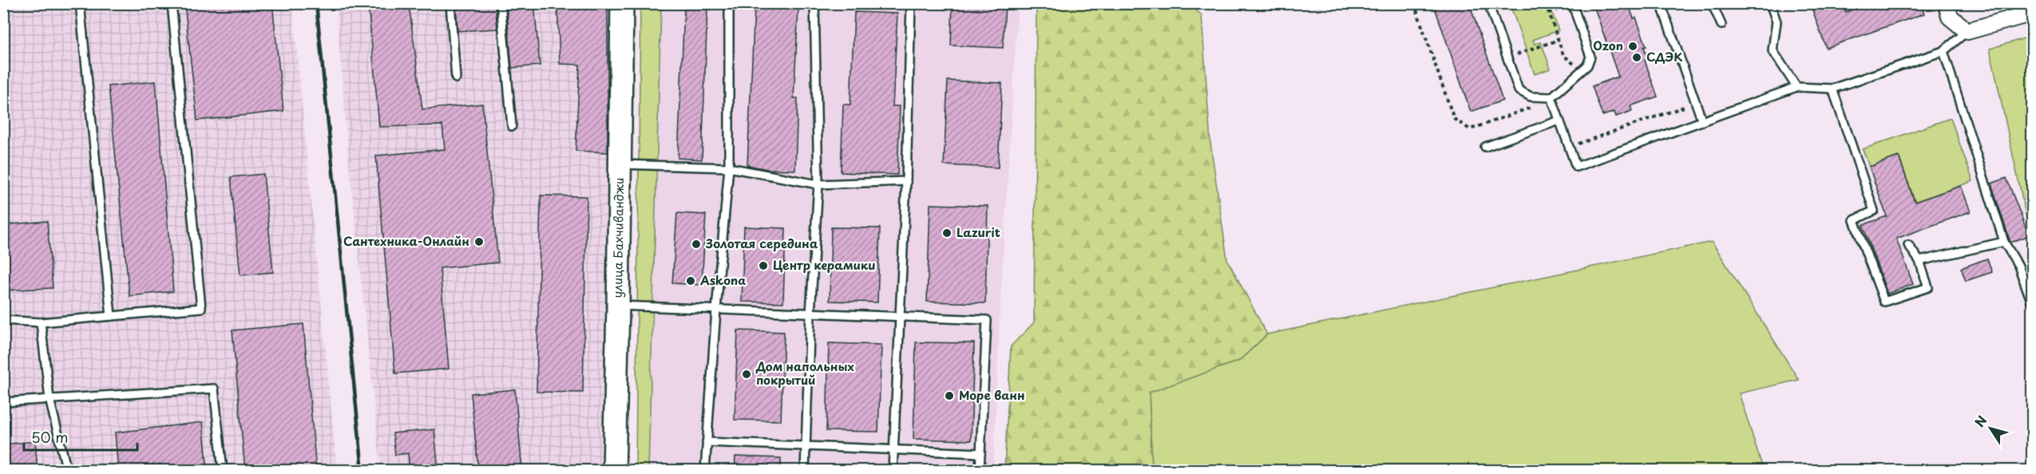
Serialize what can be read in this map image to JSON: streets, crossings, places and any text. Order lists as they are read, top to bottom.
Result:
{
  "streets": {
    "main road": ["улица Бахчиванджи"]
  },
  "places": [
    "Ozon",
    "СДЭК",
    "Lazurit",
    "Сантехника-Онлайн",
    "Золотая середина",
    "Центр керамики",
    "Askona",
    "Дом напольных покрытий",
    "Море ванн"
  ],
  "scale_bar": "50 m",
  "north": "top left"
}
